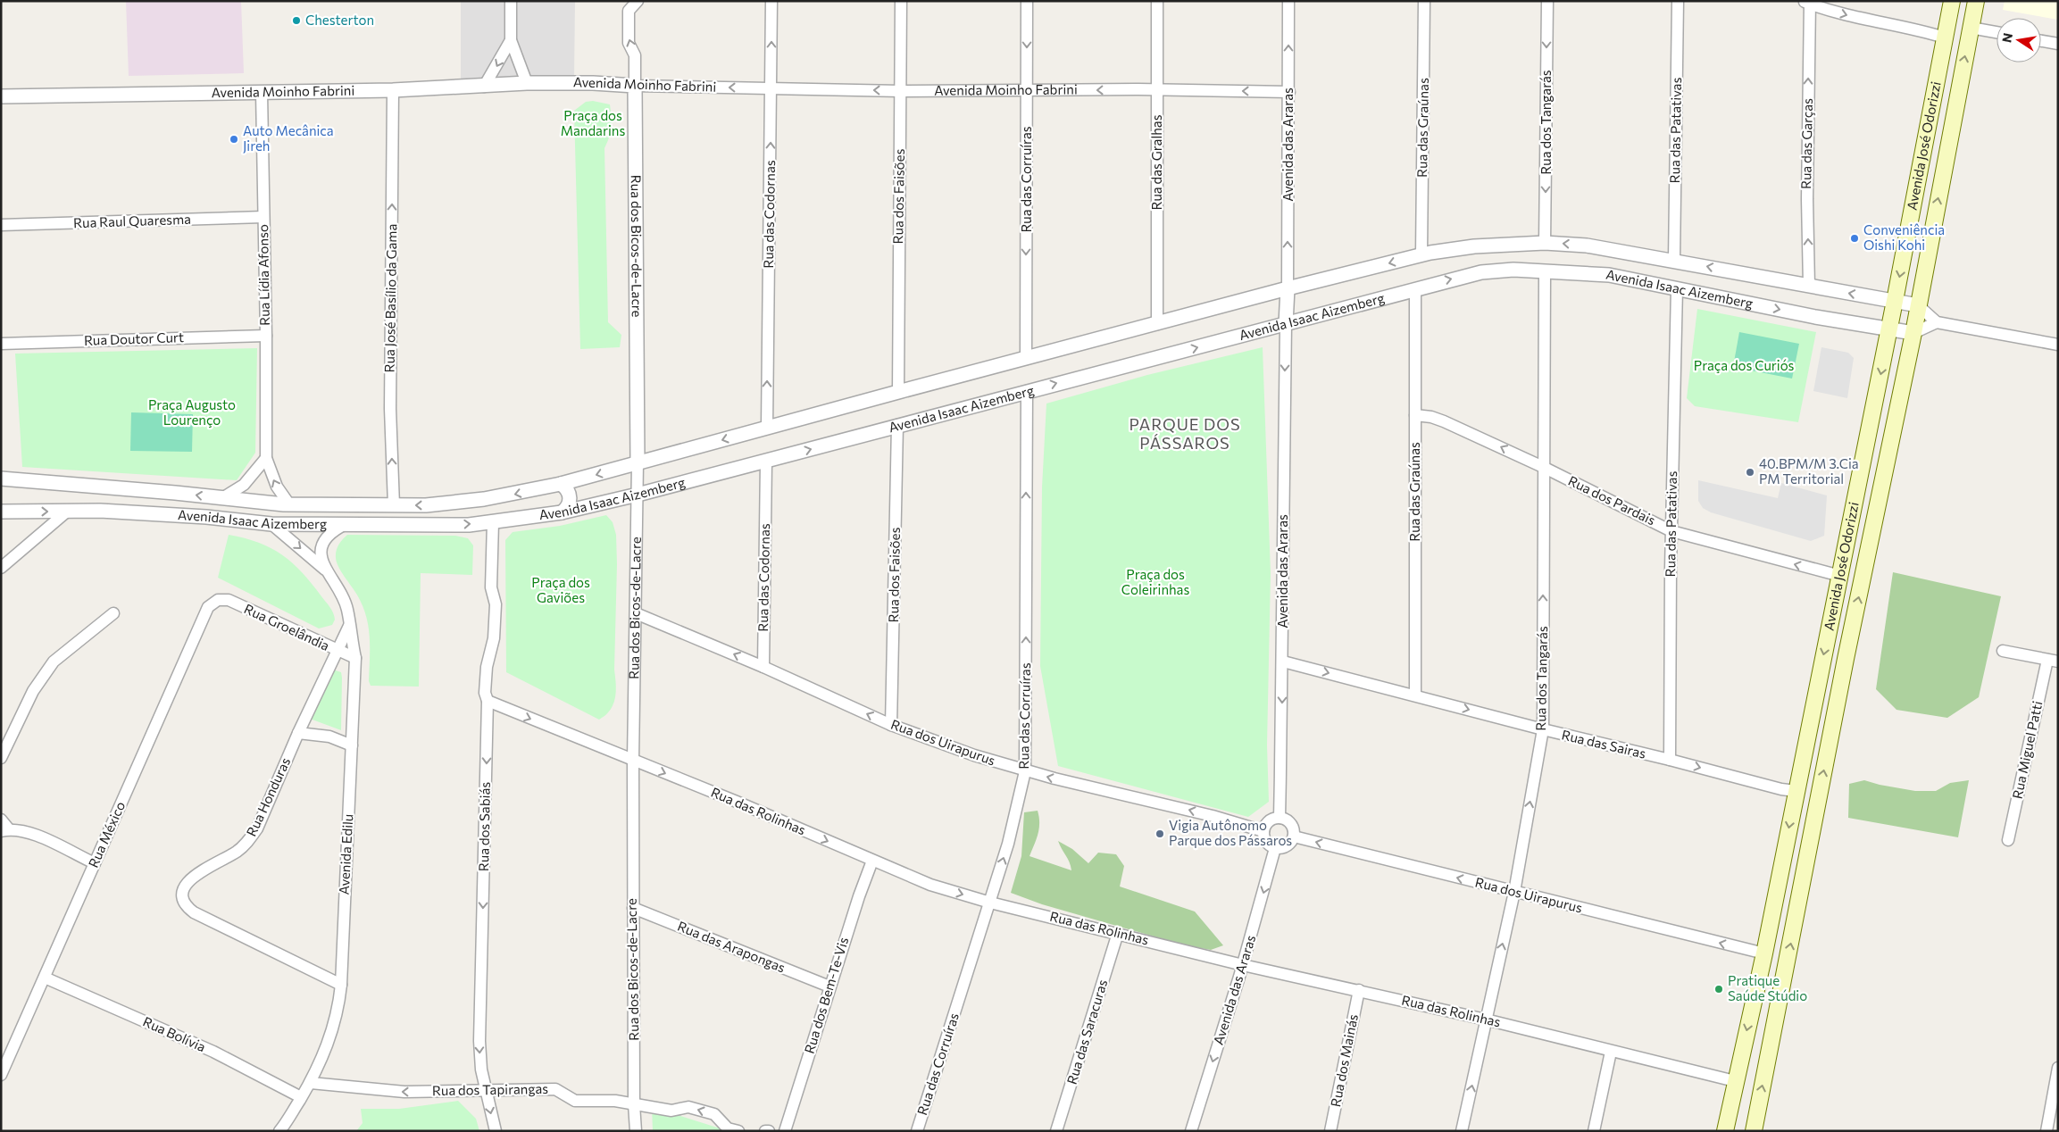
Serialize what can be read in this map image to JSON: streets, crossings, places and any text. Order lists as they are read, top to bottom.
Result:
{
  "streets": {
    "main road": ["Avenida José Odorizzi"],
    "street": [
      "Avenida Moinho Fabrini",
      "Rua dos Tangarás",
      "Rua das Graúnas",
      "Rua das Patativas",
      "Rua das Garças",
      "Avenida das Araras",
      "Rua das Gralhas",
      "Rua das Corruíras",
      "Rua dos Faisões",
      "Rua das Codornas",
      "Rua Raul Quaresma",
      "Rua dos Bicos-de-Lacre",
      "Rua Lídia Afonso",
      "Avenida Isaac Aizemberg",
      "Rua José Basílio da Gama",
      "Rua Doutor Curt",
      "Rua dos Pardais",
      "Rua Groelândia",
      "Rua dos Uirapurus",
      "Rua das Sairas",
      "Rua Miguel Patti",
      "Rua Honduras",
      "Rua das Rolinhas",
      "Rua dos Sabiás",
      "Rua México",
      "Avenida Edilu",
      "Rua das Arapongas",
      "Rua dos Bem-Te-Vis",
      "Rua das Saracuras",
      "Rua Bolívia",
      "Rua dos Mainás",
      "Rua dos Tapirangas"
    ]
  },
  "crossings": [
    ["Avenida Moinho Fabrini", "Avenida das Araras"],
    ["Avenida Moinho Fabrini", "Rua das Gralhas"],
    ["Avenida Moinho Fabrini", "Rua das Corruíras"],
    ["Avenida Moinho Fabrini", "Rua dos Faisões"],
    ["Avenida Moinho Fabrini", "Rua das Codornas"],
    ["Avenida Moinho Fabrini", "Rua dos Bicos-de-Lacre"],
    ["Avenida Moinho Fabrini", "Rua Lídia Afonso"],
    ["Avenida Moinho Fabrini", "Rua José Basílio da Gama"],
    ["Rua dos Tangarás", "Avenida Isaac Aizemberg"],
    ["Rua dos Tangarás", "Rua dos Pardais"],
    ["Rua dos Tangarás", "Rua dos Uirapurus"],
    ["Rua dos Tangarás", "Rua das Sairas"],
    ["Rua dos Tangarás", "Rua das Rolinhas"],
    ["Rua das Graúnas", "Avenida Isaac Aizemberg"],
    ["Rua das Graúnas", "Rua dos Pardais"],
    ["Rua das Graúnas", "Rua das Sairas"],
    ["Rua das Patativas", "Avenida Isaac Aizemberg"],
    ["Rua das Patativas", "Rua dos Pardais"],
    ["Rua das Patativas", "Rua das Sairas"],
    ["Rua das Garças", "Avenida Isaac Aizemberg"],
    ["Avenida das Araras", "Avenida Isaac Aizemberg"],
    ["Avenida das Araras", "Rua dos Uirapurus"],
    ["Avenida das Araras", "Rua das Sairas"],
    ["Avenida das Araras", "Rua das Rolinhas"],
    ["Avenida José Odorizzi", "Avenida Isaac Aizemberg"],
    ["Avenida José Odorizzi", "Rua dos Pardais"],
    ["Avenida José Odorizzi", "Rua dos Uirapurus"],
    ["Avenida José Odorizzi", "Rua das Sairas"],
    ["Avenida José Odorizzi", "Rua das Rolinhas"],
    ["Rua das Gralhas", "Avenida Isaac Aizemberg"],
    ["Rua das Corruíras", "Avenida Isaac Aizemberg"],
    ["Rua das Corruíras", "Rua dos Uirapurus"],
    ["Rua das Corruíras", "Rua das Rolinhas"],
    ["Rua dos Faisões", "Avenida Isaac Aizemberg"],
    ["Rua dos Faisões", "Rua dos Uirapurus"],
    ["Rua das Codornas", "Avenida Isaac Aizemberg"],
    ["Rua das Codornas", "Rua dos Uirapurus"],
    ["Rua Raul Quaresma", "Rua Lídia Afonso"],
    ["Rua dos Bicos-de-Lacre", "Avenida Isaac Aizemberg"],
    ["Rua dos Bicos-de-Lacre", "Rua dos Uirapurus"],
    ["Rua dos Bicos-de-Lacre", "Rua das Rolinhas"],
    ["Rua dos Bicos-de-Lacre", "Rua das Arapongas"],
    ["Rua dos Bicos-de-Lacre", "Rua dos Tapirangas"],
    ["Rua Lídia Afonso", "Avenida Isaac Aizemberg"],
    ["Rua Lídia Afonso", "Rua Doutor Curt"],
    ["Avenida Isaac Aizemberg", "Rua José Basílio da Gama"],
    ["Avenida Isaac Aizemberg", "Rua dos Sabiás"],
    ["Avenida Isaac Aizemberg", "Avenida Edilu"],
    ["Rua Groelândia", "Rua Honduras"],
    ["Rua Groelândia", "Rua México"],
    ["Rua Groelândia", "Avenida Edilu"],
    ["Rua Honduras", "Avenida Edilu"],
    ["Rua das Rolinhas", "Rua dos Sabiás"],
    ["Rua das Rolinhas", "Rua dos Bem-Te-Vis"],
    ["Rua das Rolinhas", "Rua das Saracuras"],
    ["Rua das Rolinhas", "Rua dos Mainás"],
    ["Rua dos Sabiás", "Rua dos Tapirangas"],
    ["Rua México", "Rua Bolívia"],
    ["Avenida Edilu", "Rua Bolívia"],
    ["Avenida Edilu", "Rua dos Tapirangas"],
    ["Rua das Arapongas", "Rua dos Bem-Te-Vis"]
  ],
  "one_way": [
    "Avenida Moinho Fabrini",
    "Rua das Garças",
    "Rua das Codornas",
    "Rua José Basílio da Gama",
    "Rua dos Pardais",
    "Rua dos Uirapurus",
    "Rua das Sairas",
    "Rua das Rolinhas",
    "Rua dos Sabiás",
    "Rua dos Tapirangas"
  ],
  "districts": ["PARQUE DOS PÁSSAROS"],
  "parks": [
    "Praça dos Mandarins",
    "Praça dos Curiós",
    "Praça Augusto Lourenço",
    "Praça dos Coleirinhas",
    "Praça dos Gaviões"
  ],
  "places": [
    "Chesterton",
    "Auto Mecânica Jireh",
    "Conveniência Oishi Kohi",
    "40.BPM/M 3.Cia PM Territorial",
    "Vigia Autônomo Parque dos Pássaros",
    "Pratique Saúde Stúdio"
  ],
  "north": "left"
}
